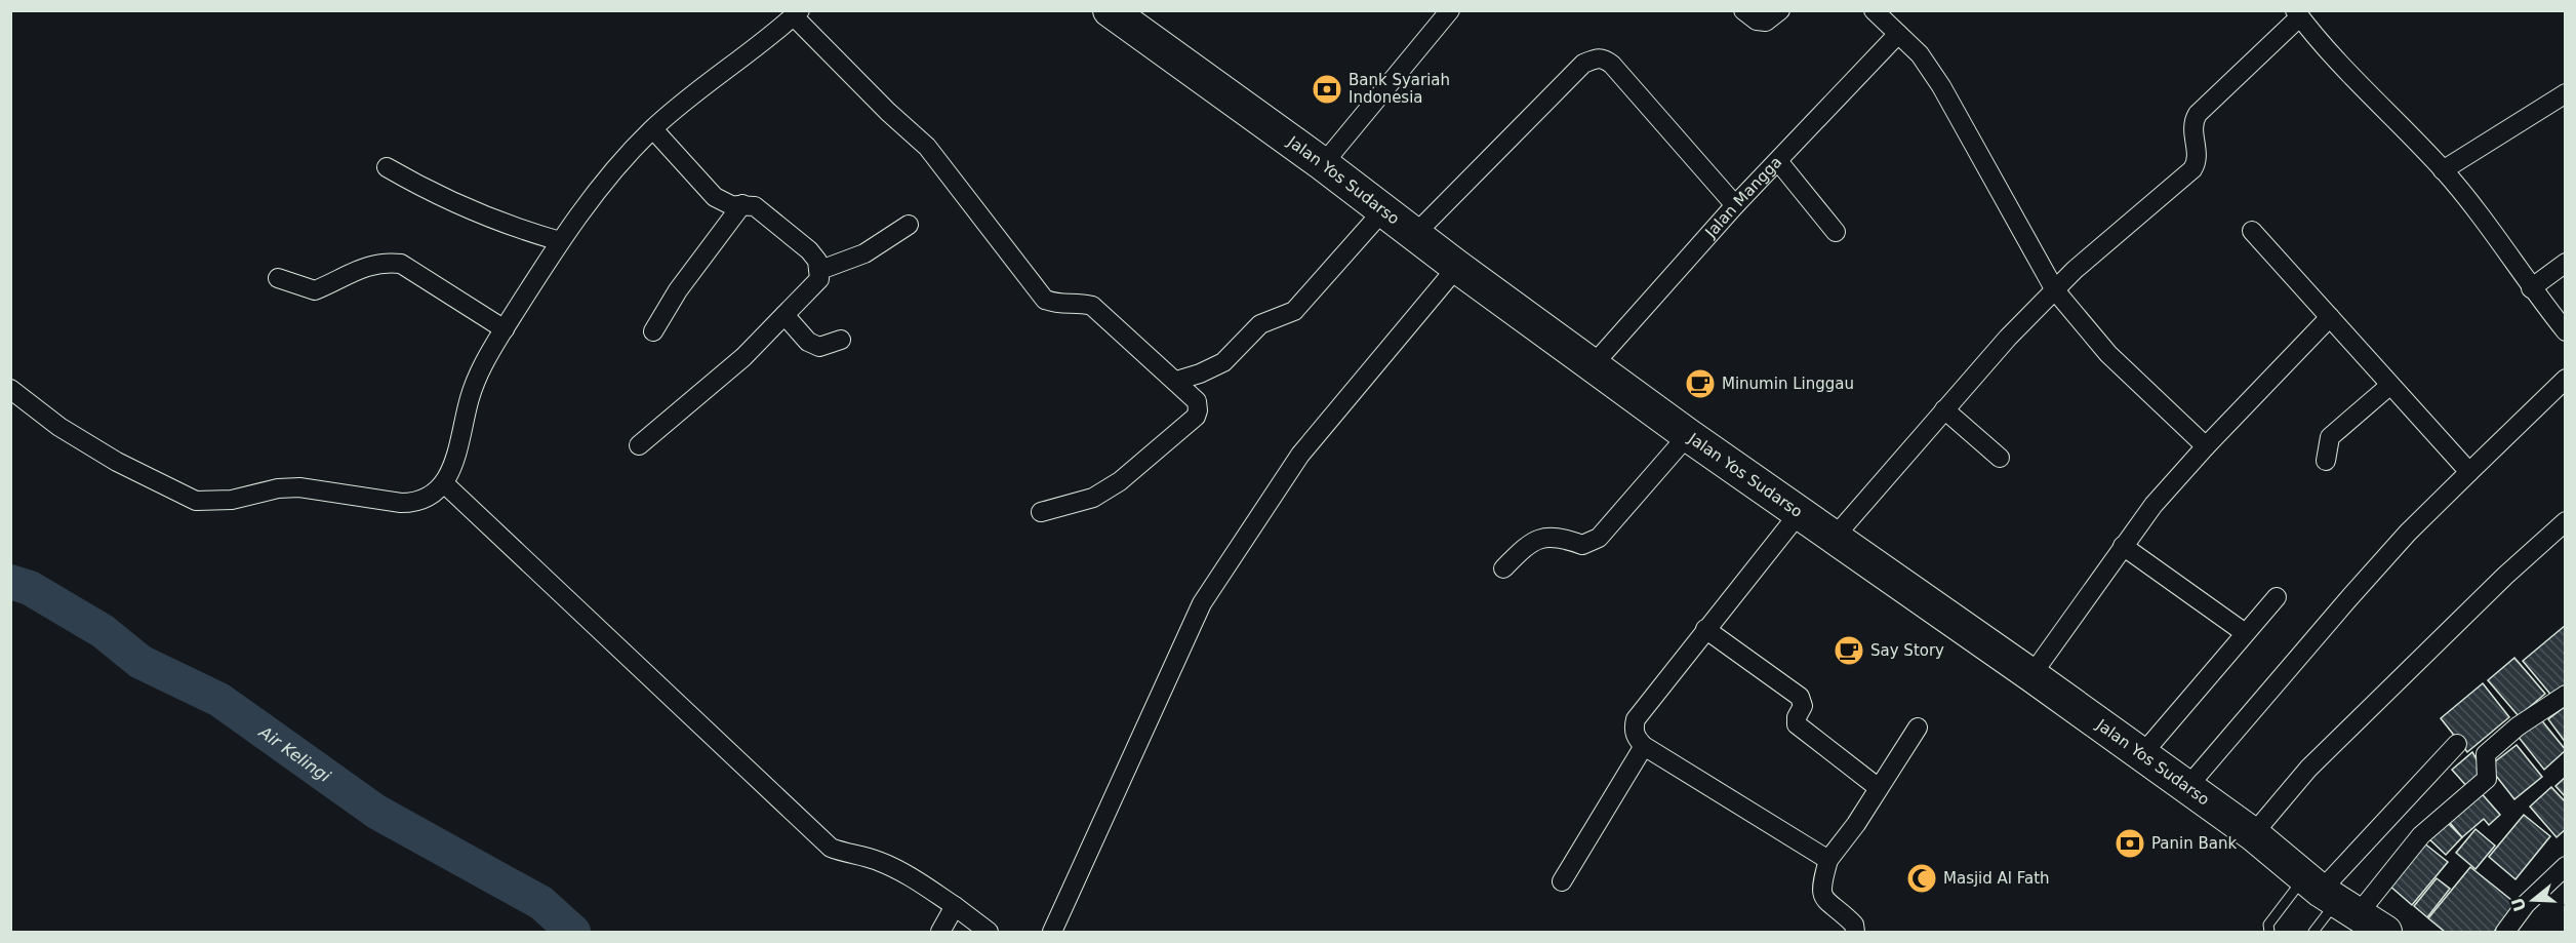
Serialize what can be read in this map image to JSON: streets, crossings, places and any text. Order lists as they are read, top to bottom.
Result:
{
  "streets": {
    "highway": ["Jalan Yos Sudarso"],
    "street": ["Jalan Mangga"]
  },
  "crossings": [
    ["Jalan Yos Sudarso", "Jalan Mangga"]
  ],
  "water": ["Air Kelingi"],
  "places": {
    "bank": ["Bank Syariah Indonesia", "Panin Bank"],
    "cafe": ["Minumin Linggau", "Say Story"],
    "mosque": ["Masjid Al Fath"]
  },
  "north": "left"
}
